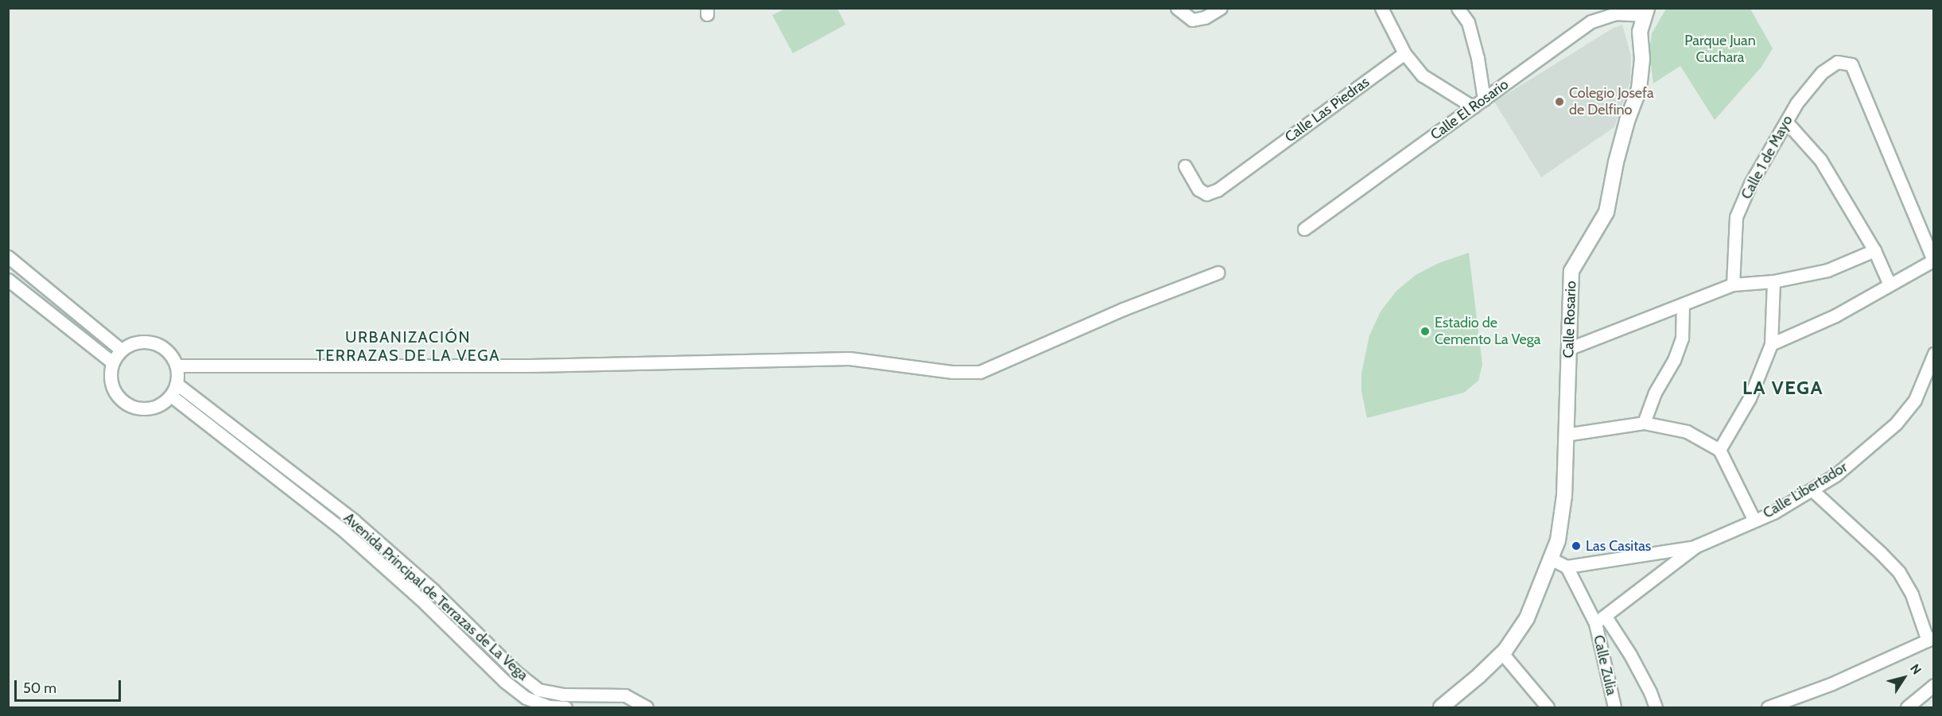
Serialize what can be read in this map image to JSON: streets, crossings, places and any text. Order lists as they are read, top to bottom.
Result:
{
  "streets": {
    "street": [
      "Calle Las Piedras",
      "Calle El Rosario",
      "Calle 1 de Mayo",
      "Calle Rosario",
      "Calle Libertador",
      "Avenida Principal de Terrazas de La Vega",
      "Calle Zulia"
    ]
  },
  "crossings": [
    ["Calle El Rosario", "Calle Rosario"],
    ["Calle Libertador", "Calle Zulia"]
  ],
  "districts": ["URBANIZACIÓN TERRAZAS DE LA VEGA", "LA VEGA"],
  "parks": ["Parque Juan Cuchara"],
  "places": ["Colegio Josefa de Delfino", "Estadio de Cemento La Vega", "Las Casitas"],
  "scale_bar": "50 m",
  "north": "top right"
}
